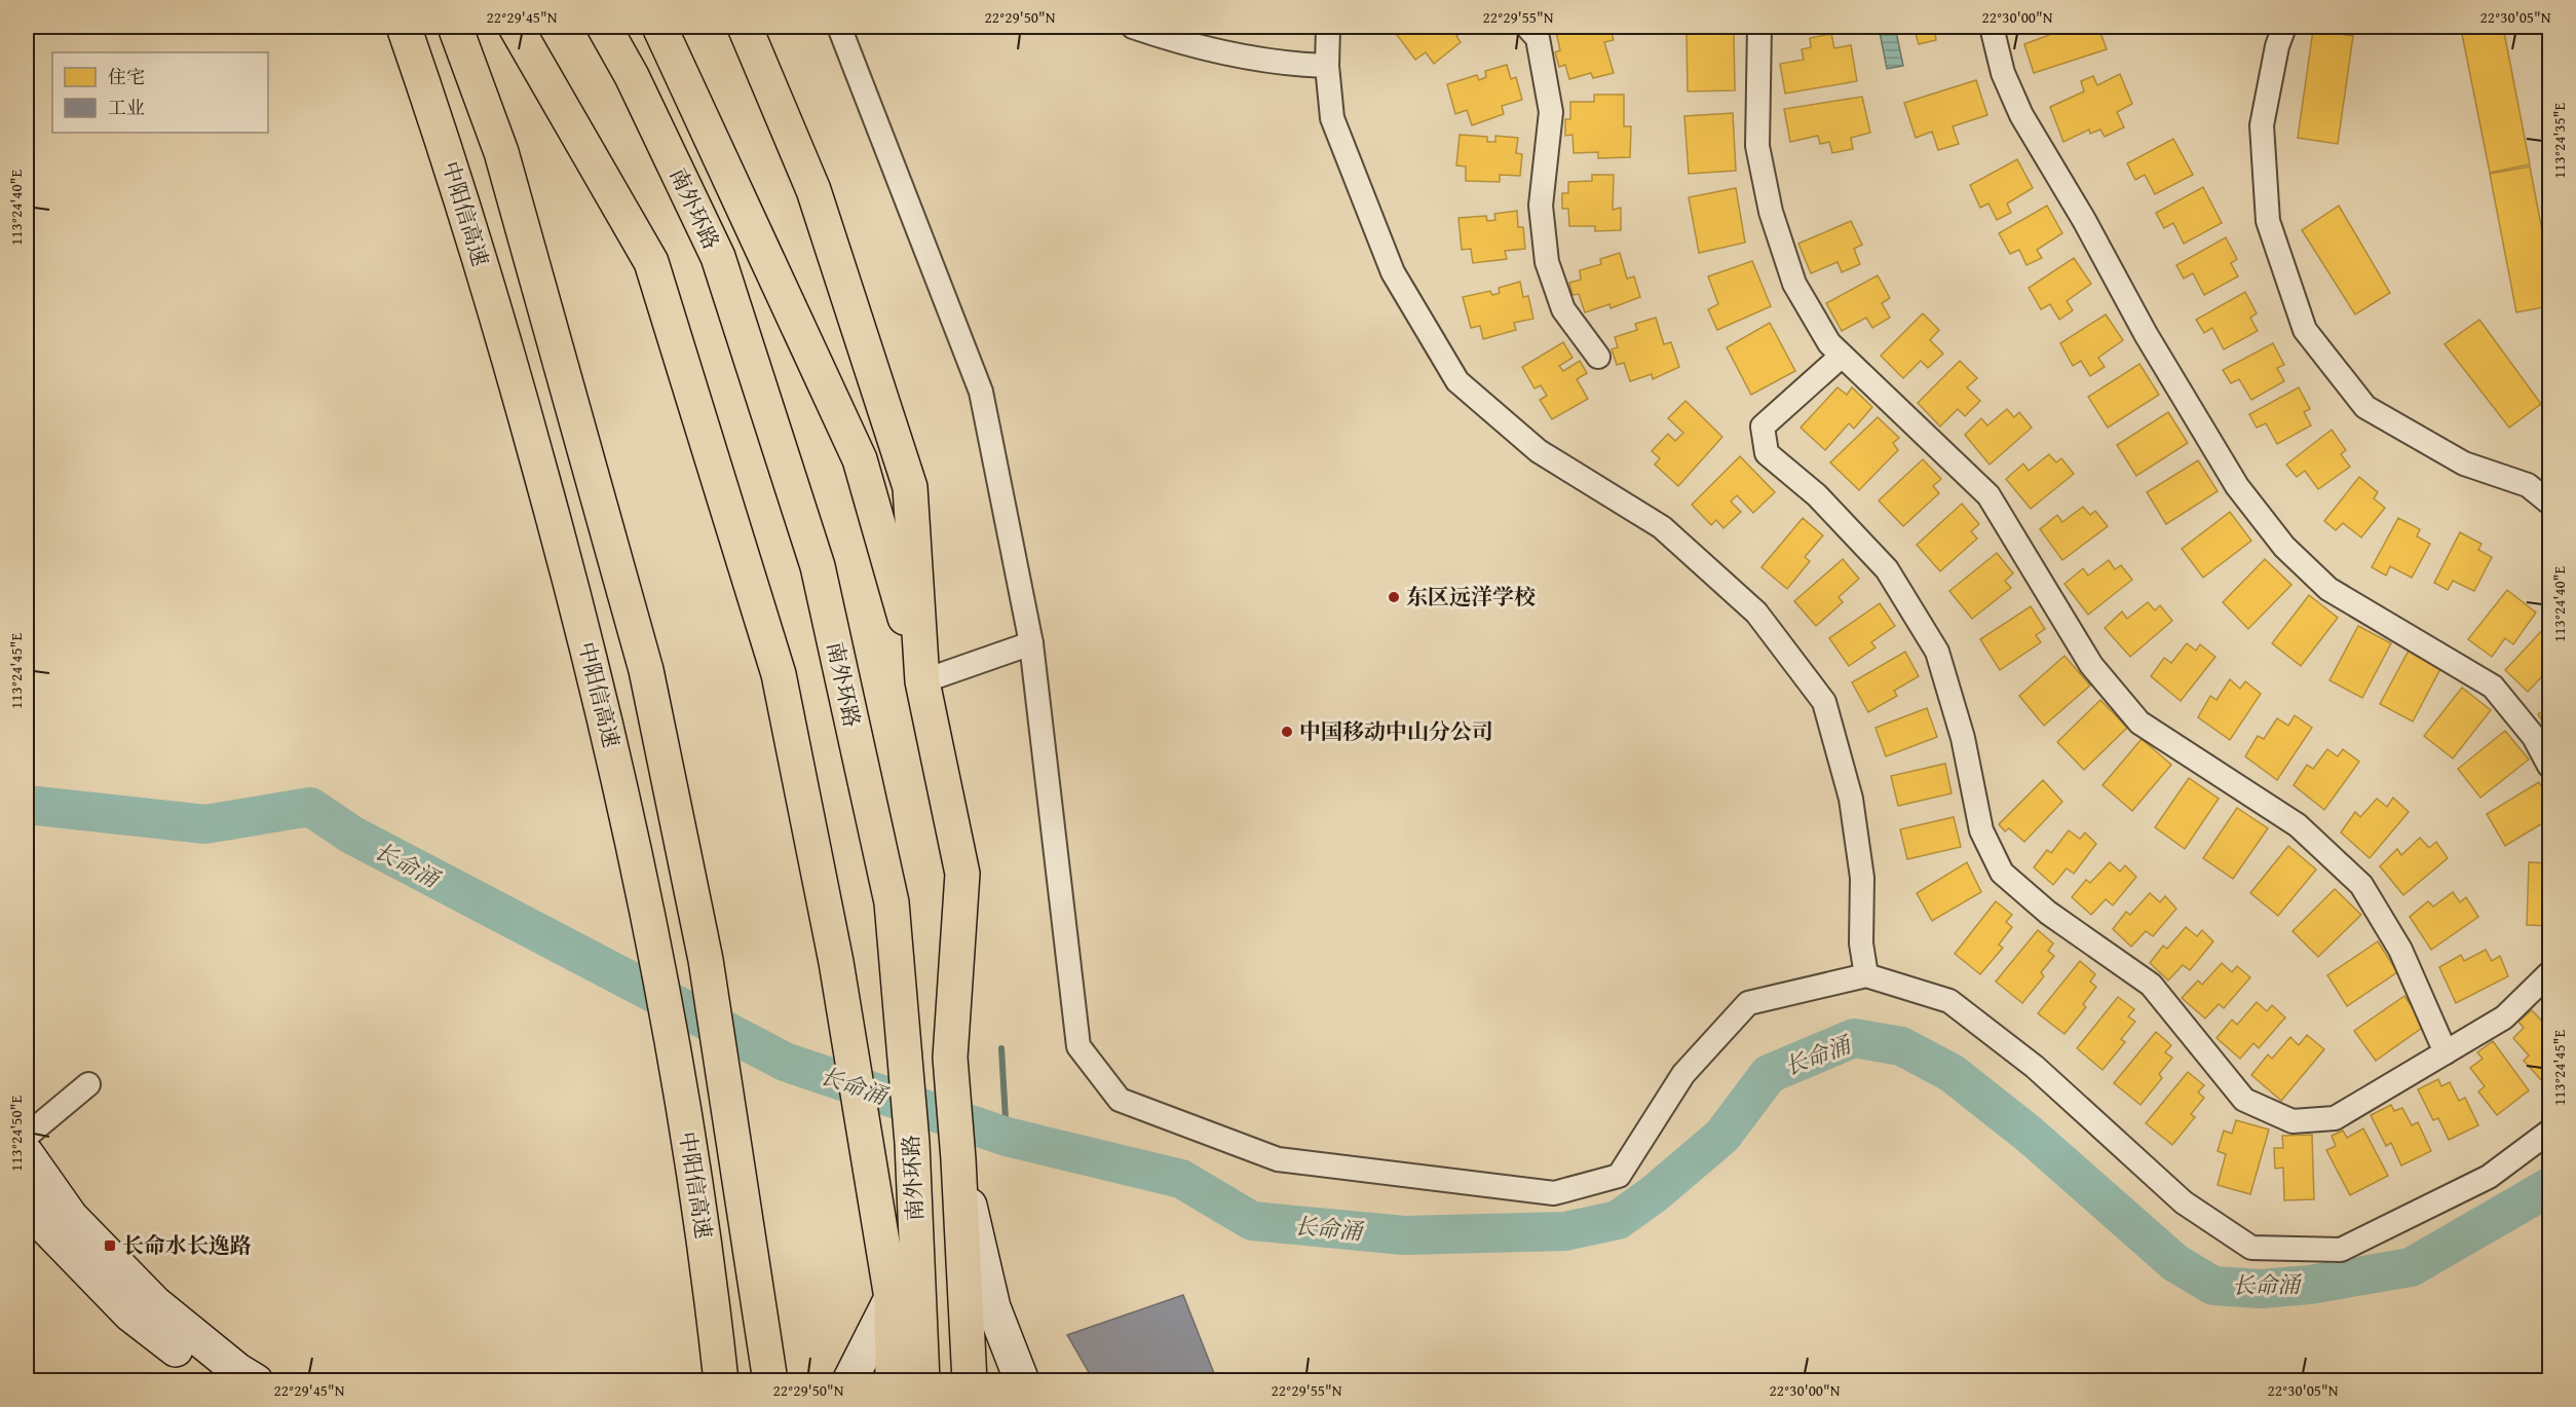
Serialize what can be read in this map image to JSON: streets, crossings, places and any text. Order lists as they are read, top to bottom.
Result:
{
  "streets": {
    "highway": ["南外环路", "中阳信高速"]
  },
  "water": ["长命涌"],
  "places": {
    "other": ["东区远洋学校", "中国移动中山分公司"],
    "transit": ["长命水长逸路"]
  },
  "legend": ["住宅", "工业"],
  "coordinates": [
    "22°29'45\"N",
    "22°29'50\"N",
    "22°29'55\"N",
    "22°30'00\"N",
    "22°30'05\"N",
    "113°24'35\"E",
    "113°24'40\"E",
    "113°24'45\"E",
    "113°24'50\"E"
  ]
}
